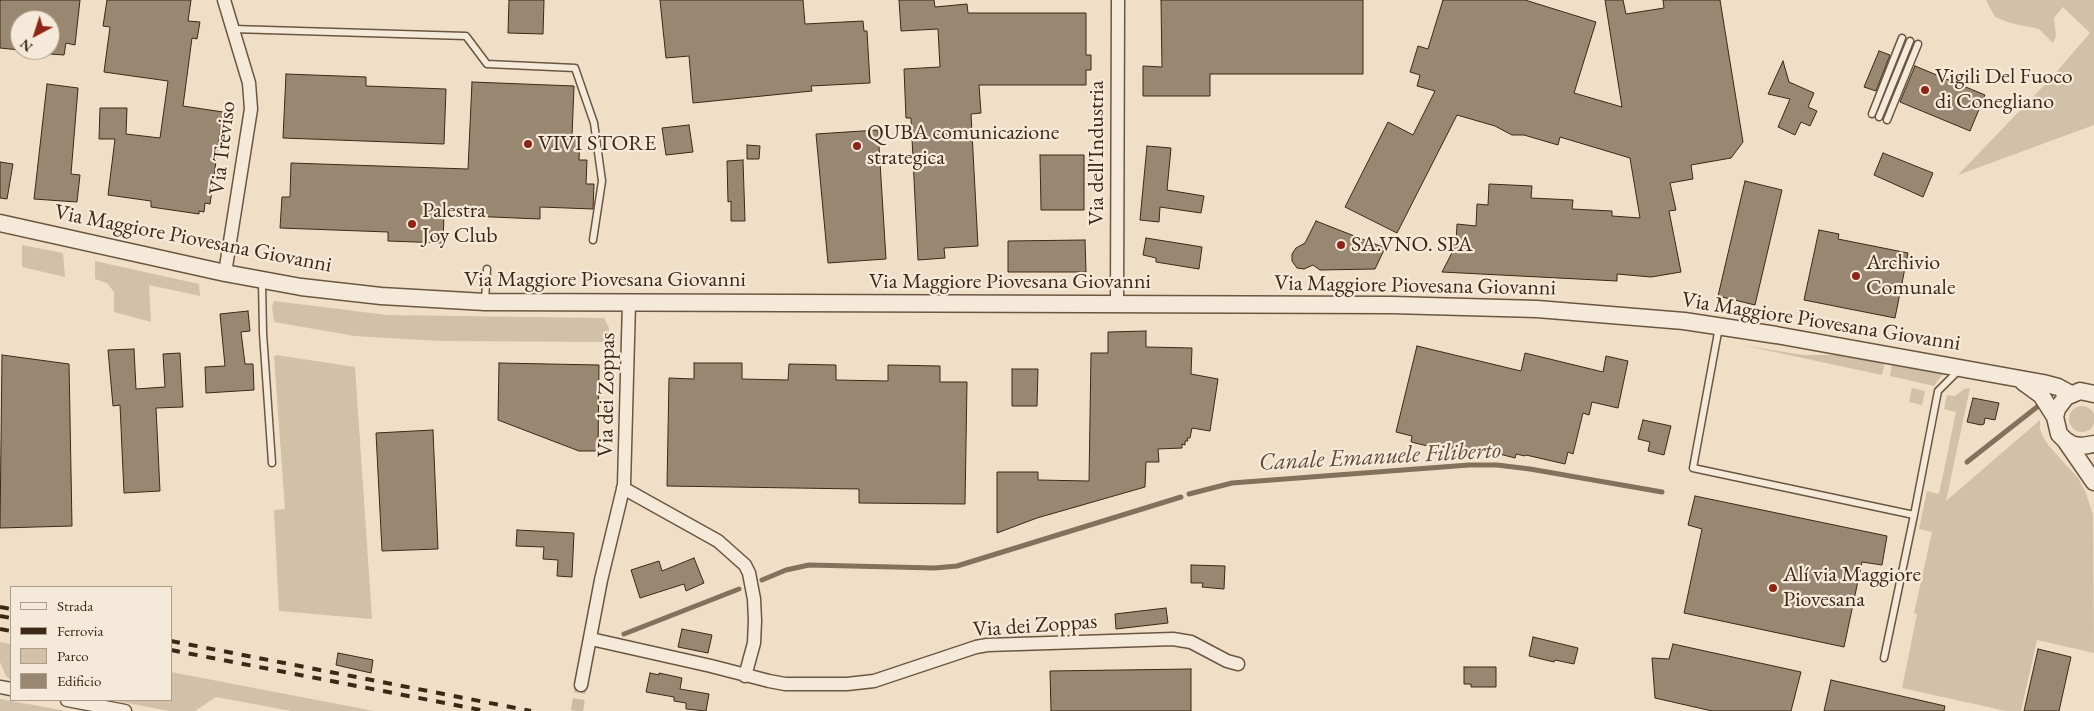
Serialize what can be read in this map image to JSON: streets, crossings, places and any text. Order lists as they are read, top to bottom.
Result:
{
  "streets": {
    "street": [
      "Via Treviso",
      "Via dell'Industria",
      "Via Maggiore Piovesana Giovanni",
      "Via dei Zoppas"
    ]
  },
  "crossings": [
    ["Via Treviso", "Via Maggiore Piovesana Giovanni"],
    ["Via dell'Industria", "Via Maggiore Piovesana Giovanni"],
    ["Via Maggiore Piovesana Giovanni", "Via dei Zoppas"]
  ],
  "water": ["Canale Emanuele Filiberto"],
  "places": [
    "Vigili Del Fuoco di Conegliano",
    "VIVI STORE",
    "QUBA comunicazione strategica",
    "Palestra Joy Club",
    "SA.VNO. SPA",
    "Archivio Comunale",
    "Alí via Maggiore Piovesana"
  ],
  "legend": [
    "Strada",
    "Ferrovia",
    "Parco",
    "Edificio"
  ],
  "north": "bottom left"
}
